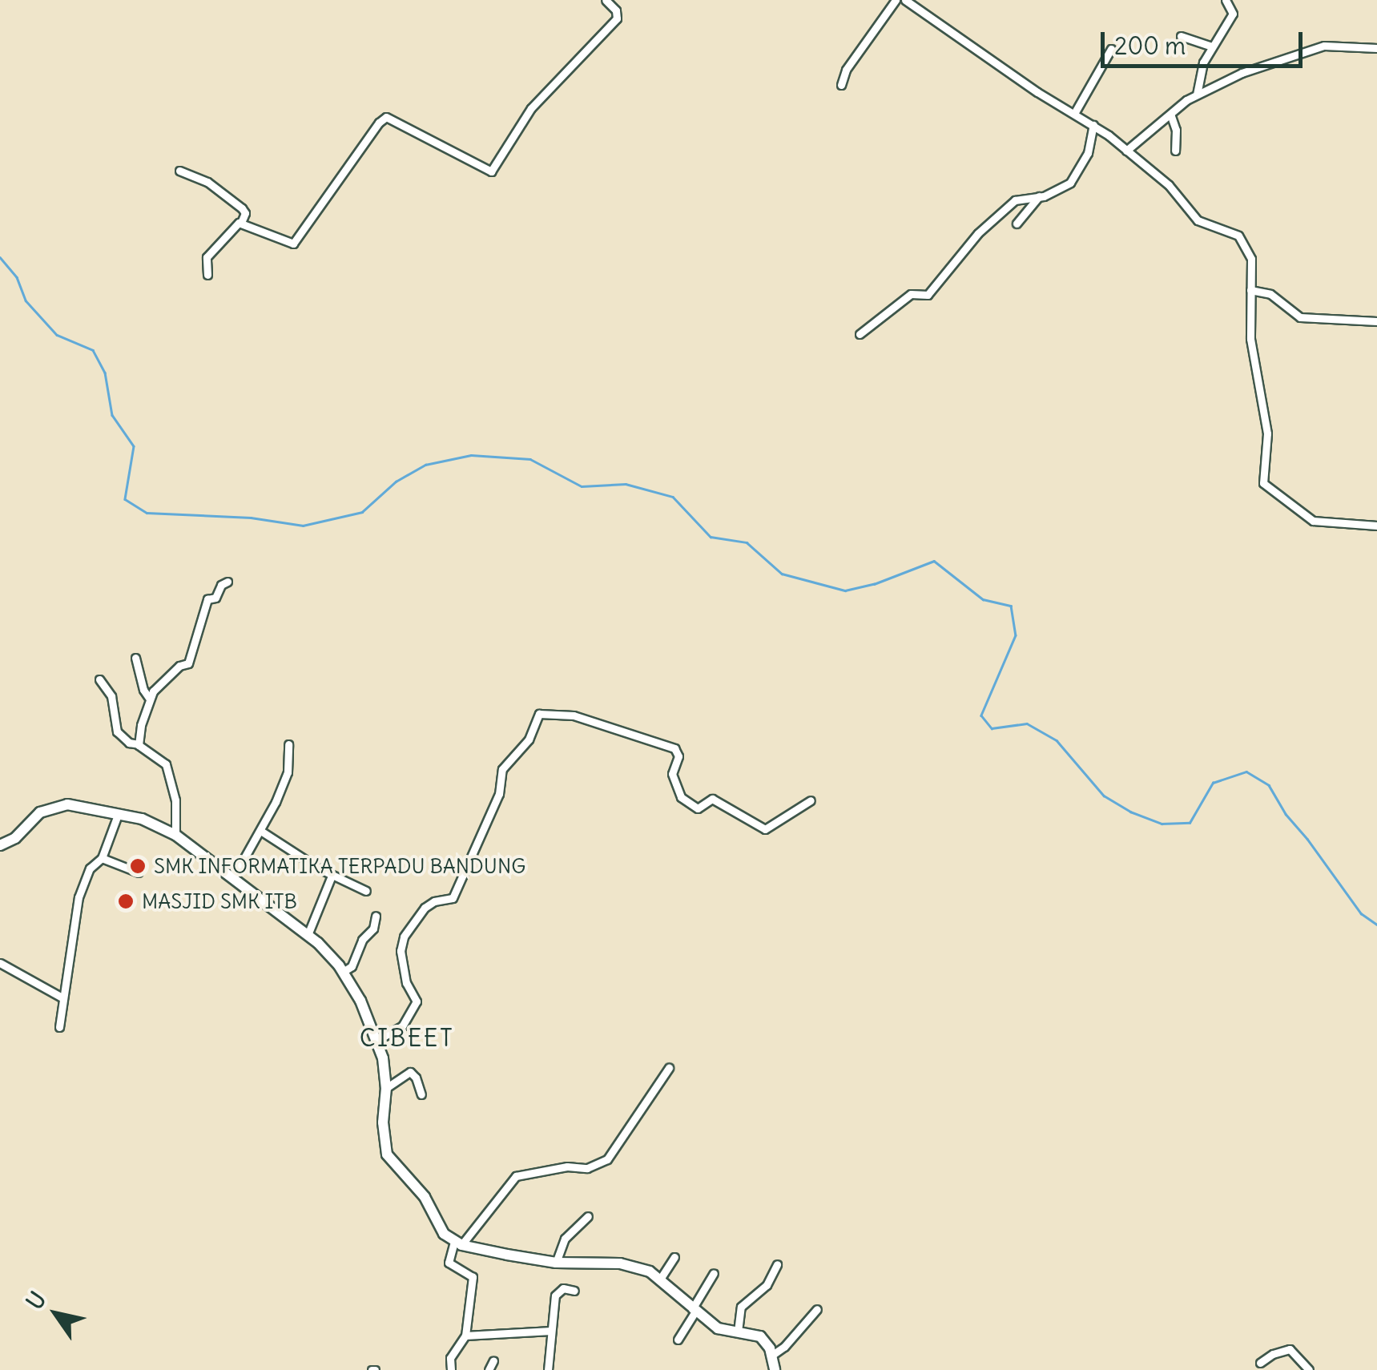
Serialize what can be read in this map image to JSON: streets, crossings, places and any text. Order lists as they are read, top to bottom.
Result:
{
  "districts": ["CIBEET"],
  "places": ["SMK INFORMATIKA TERPADU BANDUNG", "MASJID SMK ITB"],
  "scale_bar": "200 m",
  "north": "top left"
}
